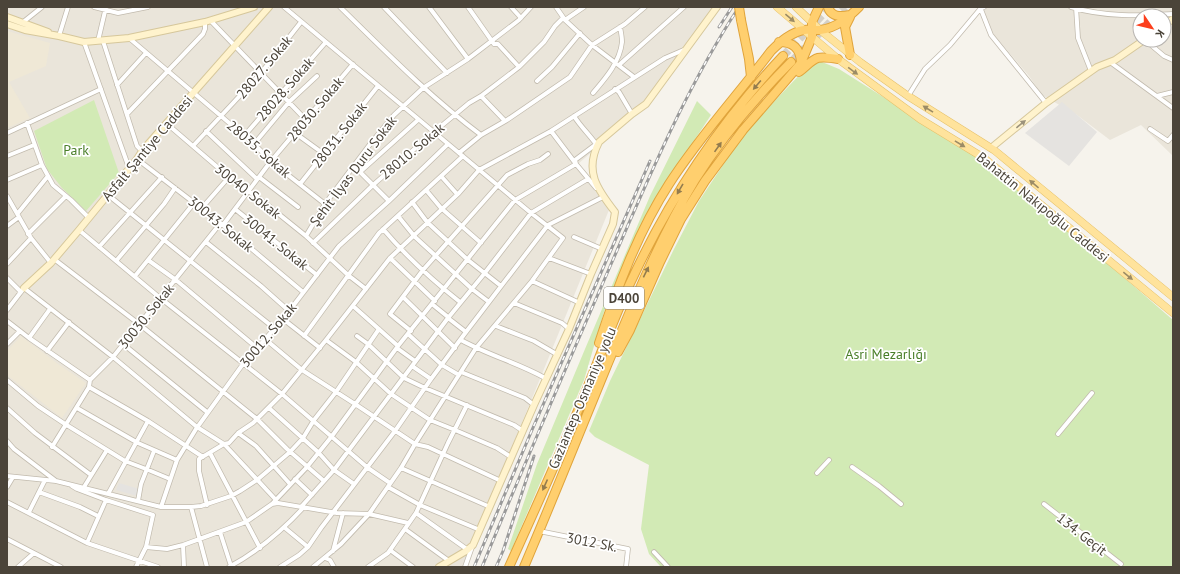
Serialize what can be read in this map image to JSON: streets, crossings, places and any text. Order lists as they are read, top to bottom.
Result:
{
  "streets": {
    "highway": ["D400", "Gaziantep-Osmaniye yolu"],
    "main road": ["Bahattin Nakıpoğlu Caddesi"],
    "street": [
      "28027. Sokak",
      "28028. Sokak",
      "28030. Sokak",
      "28031. Sokak",
      "Asfalt Şantiye Caddesi",
      "28035. Sokak",
      "28010. Sokak",
      "Şehit İlyas Duru Sokak",
      "30040. Sokak",
      "30043. Sokak",
      "30041. Sokak",
      "30030. Sokak",
      "30012. Sokak",
      "134. Geçit",
      "3012 Sk."
    ]
  },
  "crossings": [
    ["28027. Sokak", "28035. Sokak"],
    ["28027. Sokak", "30040. Sokak"],
    ["28028. Sokak", "28035. Sokak"],
    ["28030. Sokak", "28035. Sokak"],
    ["28030. Sokak", "30040. Sokak"],
    ["28030. Sokak", "30030. Sokak"],
    ["28031. Sokak", "28035. Sokak"],
    ["Asfalt Şantiye Caddesi", "28035. Sokak"],
    ["Asfalt Şantiye Caddesi", "30040. Sokak"],
    ["Asfalt Şantiye Caddesi", "30043. Sokak"],
    ["28035. Sokak", "Şehit İlyas Duru Sokak"],
    ["28010. Sokak", "30040. Sokak"],
    ["Şehit İlyas Duru Sokak", "30040. Sokak"],
    ["30040. Sokak", "30030. Sokak"],
    ["30040. Sokak", "30012. Sokak"],
    ["30043. Sokak", "30030. Sokak"],
    ["30043. Sokak", "30012. Sokak"],
    ["30041. Sokak", "30030. Sokak"],
    ["30041. Sokak", "30012. Sokak"],
    ["Gaziantep-Osmaniye yolu", "3012 Sk."]
  ],
  "parks": ["Park", "Asri Mezarlığı"],
  "north": "bottom right"
}
